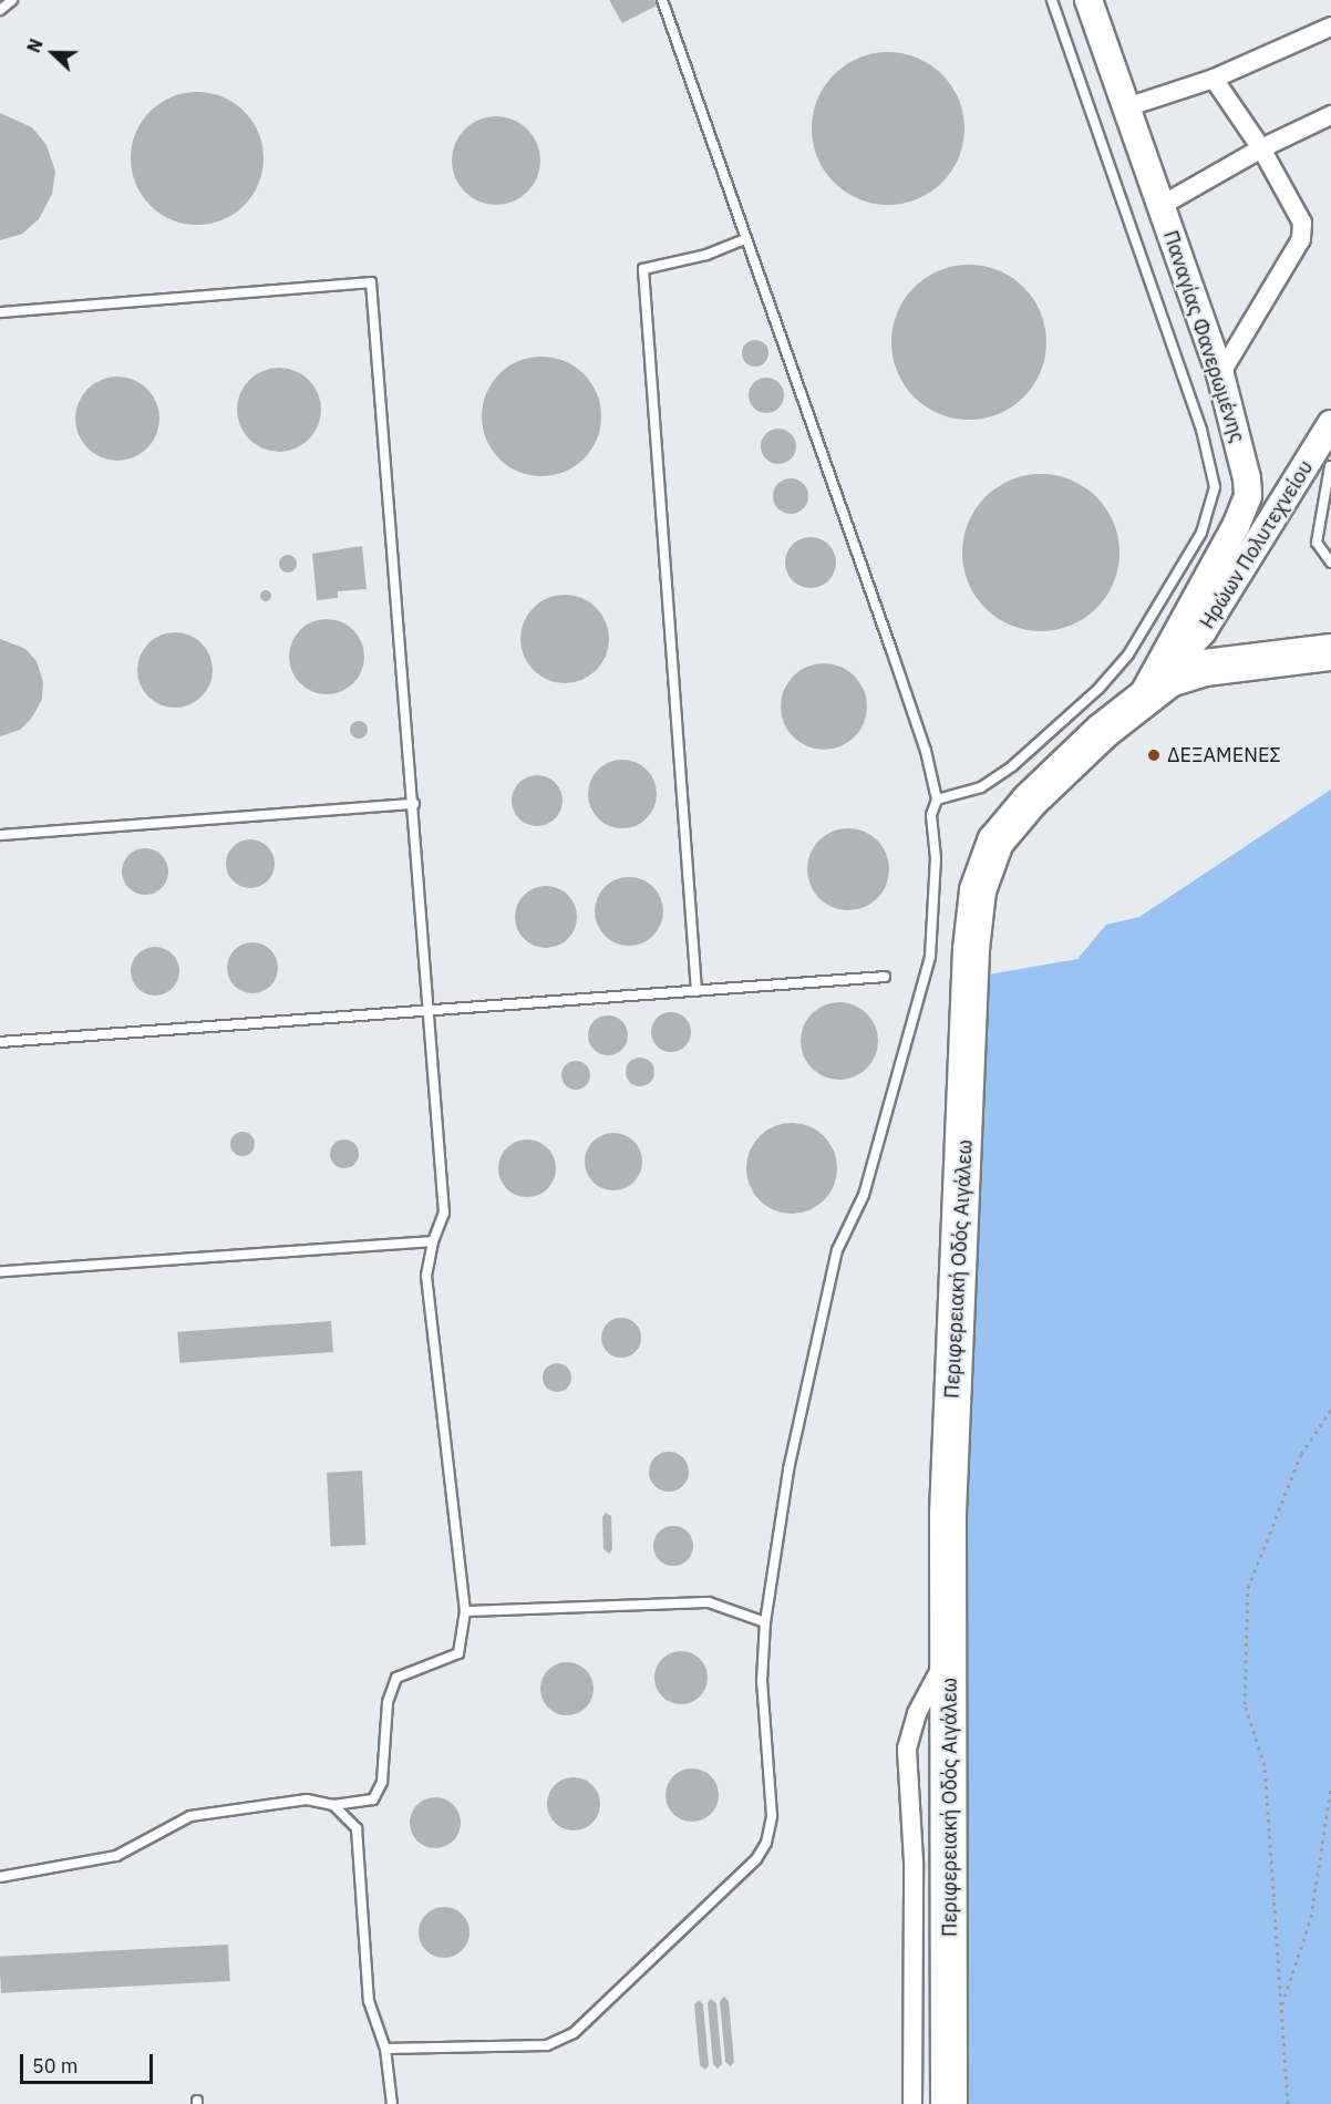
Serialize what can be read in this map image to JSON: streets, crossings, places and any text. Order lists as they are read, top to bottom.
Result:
{
  "streets": {
    "highway": ["Περιφερειακή Οδός Αιγάλεω"],
    "main road": ["Παναγίας Φανερωμένης", "Ηρώων Πολυτεχνείου"]
  },
  "crossings": [
    ["Παναγίας Φανερωμένης", "Ηρώων Πολυτεχνείου"],
    ["Παναγίας Φανερωμένης", "Περιφερειακή Οδός Αιγάλεω"]
  ],
  "places": ["ΔΕΞΑΜΕΝΕΣ"],
  "scale_bar": "50 m",
  "north": "left"
}
